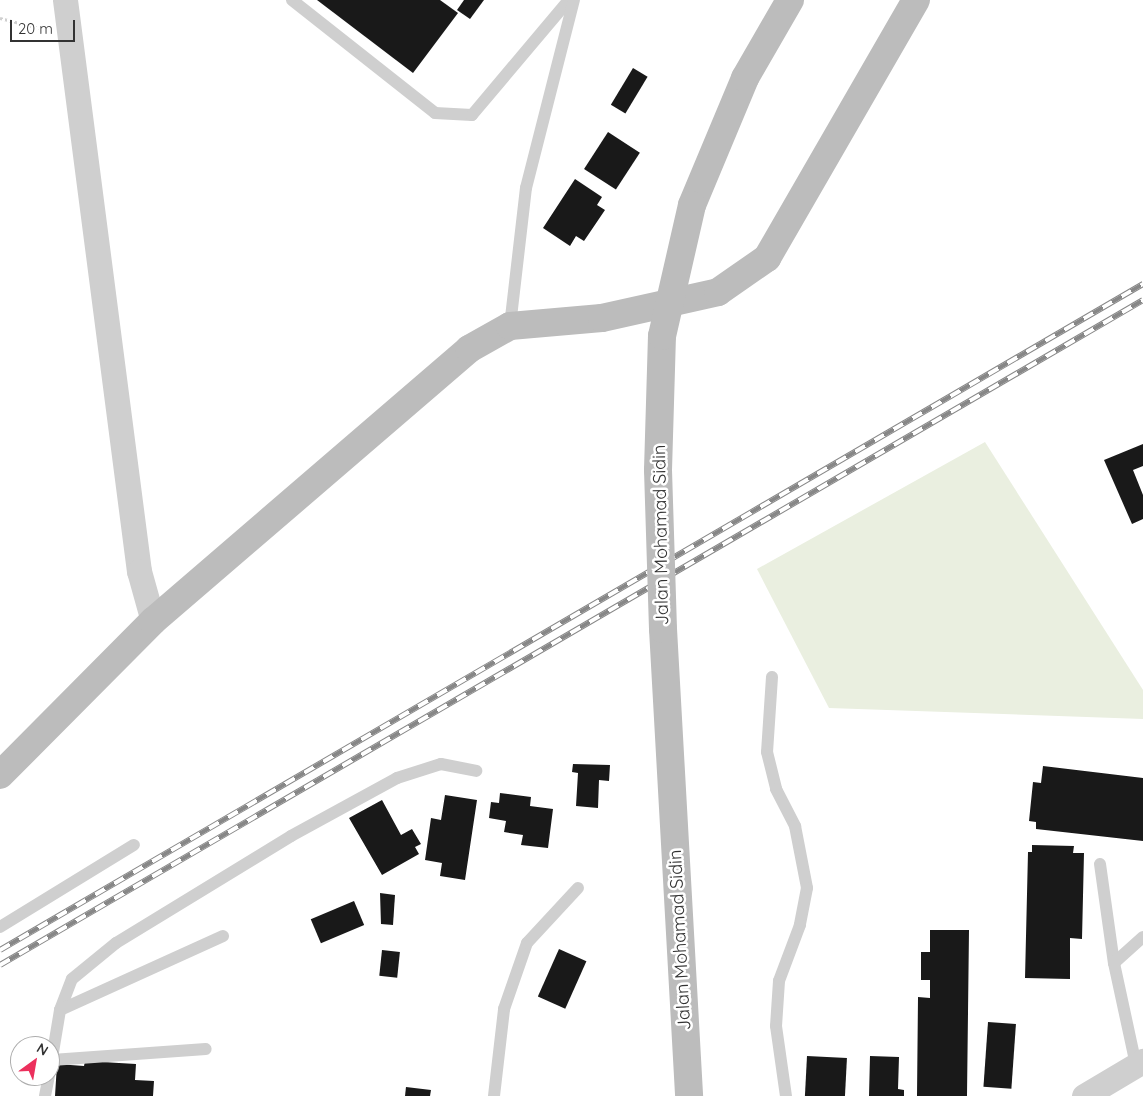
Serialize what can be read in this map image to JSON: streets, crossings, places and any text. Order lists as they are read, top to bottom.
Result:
{
  "streets": {
    "street": ["Jalan Mohamad Sidin"]
  },
  "scale_bar": "20 m",
  "north": "top right"
}
